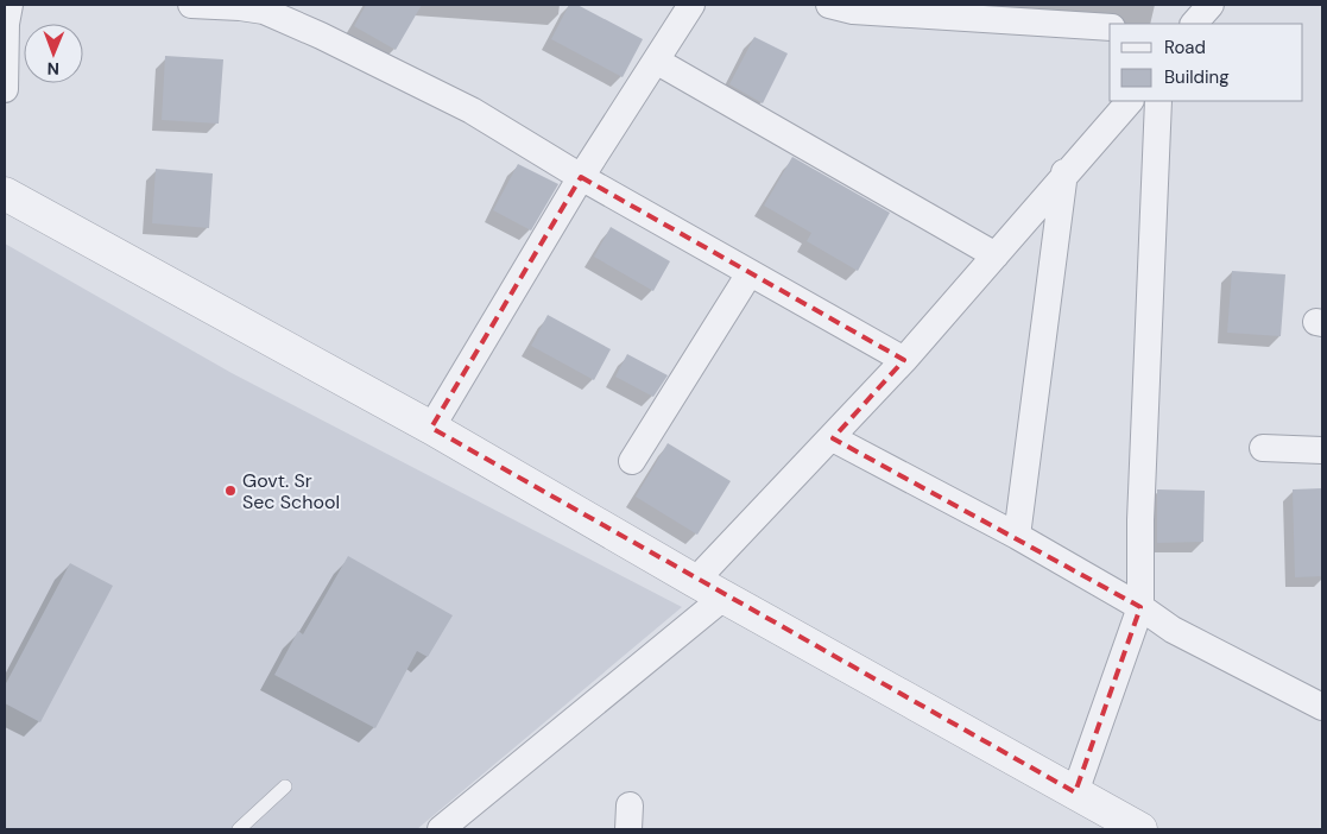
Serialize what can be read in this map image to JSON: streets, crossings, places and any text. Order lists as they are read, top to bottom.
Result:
{
  "places": ["Govt. Sr Sec School"],
  "legend": ["Road", "Building"],
  "north": "bottom"
}
